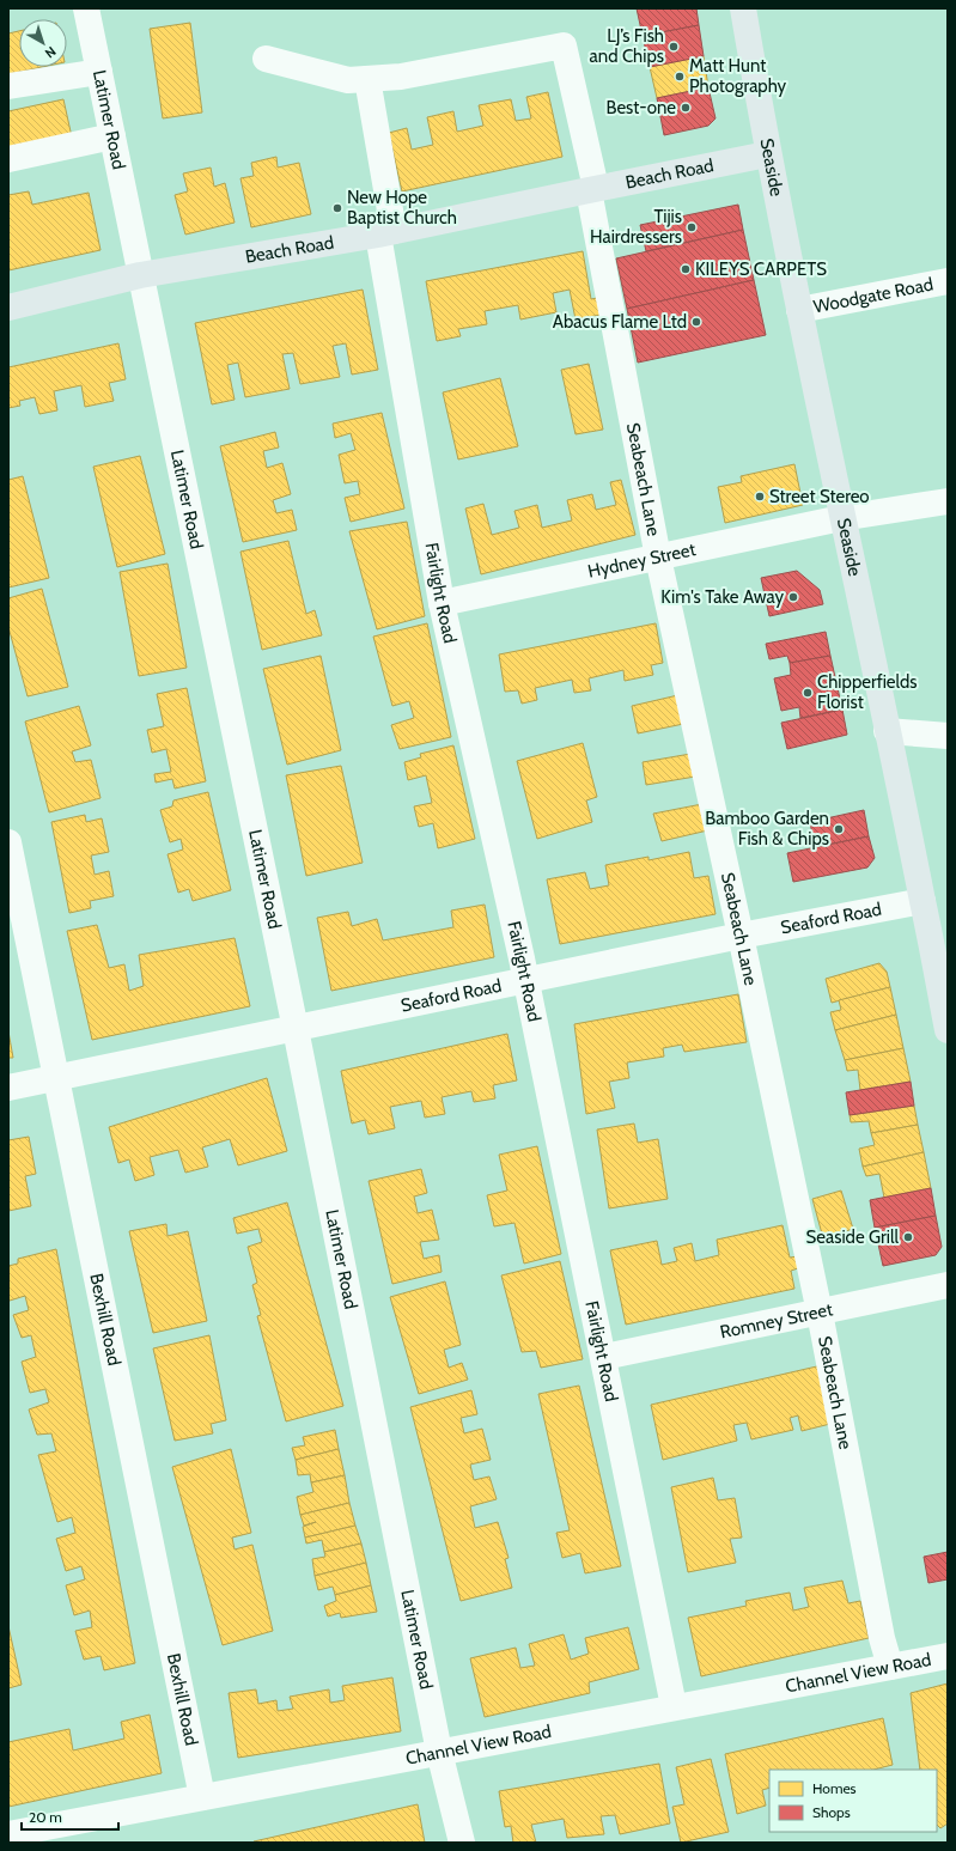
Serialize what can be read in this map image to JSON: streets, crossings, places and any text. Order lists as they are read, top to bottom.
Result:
{
  "streets": {
    "main road": ["Seaside", "Beach Road"],
    "street": [
      "Latimer Road",
      "Woodgate Road",
      "Seabeach Lane",
      "Hydney Street",
      "Fairlight Road",
      "Seaford Road",
      "Bexhill Road",
      "Romney Street",
      "Channel View Road"
    ]
  },
  "crossings": [
    ["Latimer Road", "Beach Road"],
    ["Latimer Road", "Seaford Road"],
    ["Latimer Road", "Channel View Road"],
    ["Seaside", "Beach Road"],
    ["Seaside", "Woodgate Road"],
    ["Seaside", "Hydney Street"],
    ["Seaside", "Seaford Road"],
    ["Beach Road", "Seabeach Lane"],
    ["Beach Road", "Fairlight Road"],
    ["Seabeach Lane", "Hydney Street"],
    ["Seabeach Lane", "Fairlight Road"],
    ["Seabeach Lane", "Seaford Road"],
    ["Seabeach Lane", "Romney Street"],
    ["Seabeach Lane", "Channel View Road"],
    ["Hydney Street", "Fairlight Road"],
    ["Fairlight Road", "Seaford Road"],
    ["Fairlight Road", "Romney Street"],
    ["Fairlight Road", "Channel View Road"],
    ["Seaford Road", "Bexhill Road"],
    ["Bexhill Road", "Channel View Road"]
  ],
  "places": [
    "LJ’s Fish and Chips",
    "Matt Hunt Photography",
    "Best-one",
    "New Hope Baptist Church",
    "Tijis Hairdressers",
    "KILEYS CARPETS",
    "Abacus Flame Ltd",
    "Street Stereo",
    "Kim's Take Away",
    "Chipperfields Florist",
    "Bamboo Garden Fish & Chips",
    "Seaside Grill"
  ],
  "legend": ["Homes", "Shops"],
  "scale_bar": "20 m",
  "north": "bottom right"
}
